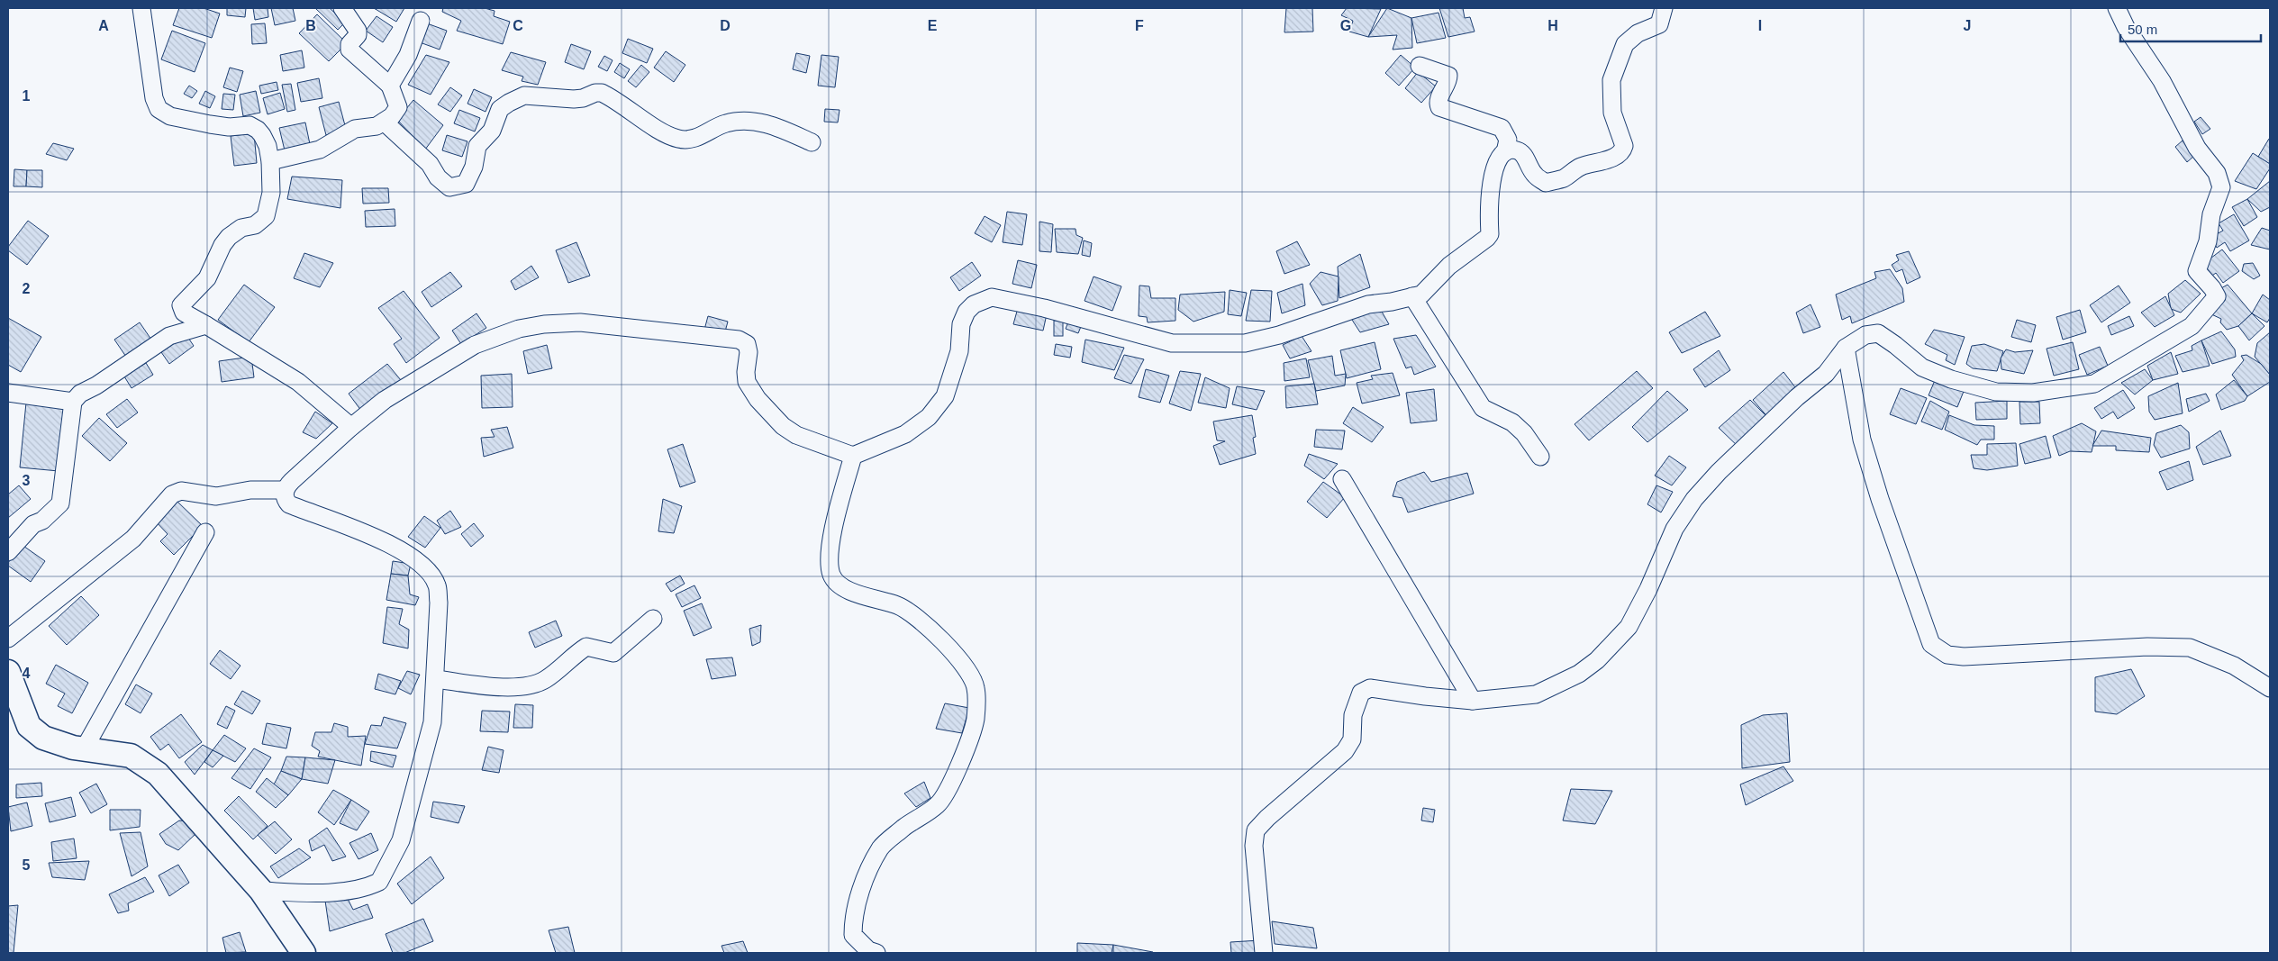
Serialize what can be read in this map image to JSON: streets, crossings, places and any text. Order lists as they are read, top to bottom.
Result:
{
  "scale_bar": "50 m",
  "grid": {
    "columns": [
      "A",
      "B",
      "C",
      "D",
      "E",
      "F",
      "G",
      "H",
      "I",
      "J"
    ],
    "rows": [
      "1",
      "2",
      "3",
      "4",
      "5"
    ]
  }
}
